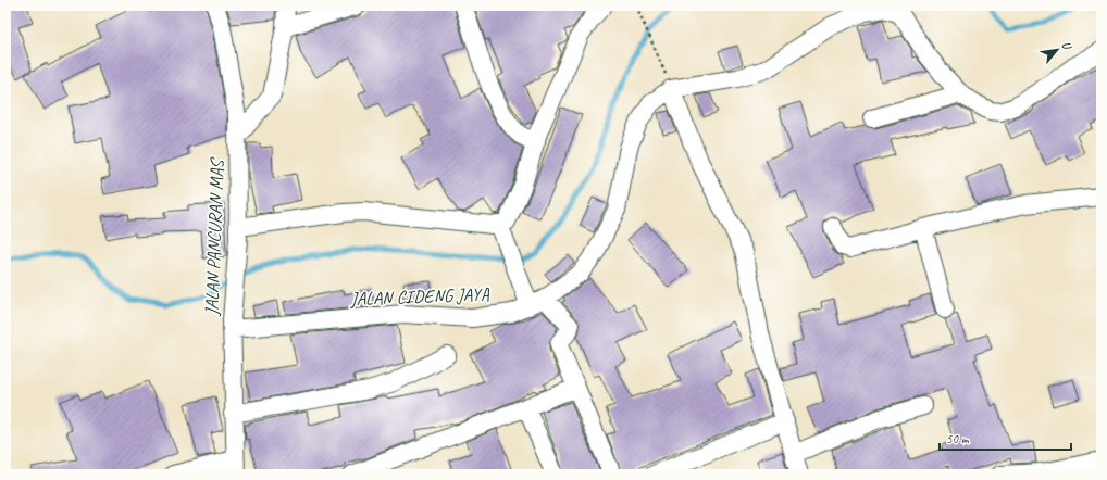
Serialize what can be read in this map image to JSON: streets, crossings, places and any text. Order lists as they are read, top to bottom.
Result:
{
  "streets": {
    "street": ["JALAN PANCURAN MAS", "JALAN CIDENG JAYA"]
  },
  "crossings": [
    ["JALAN PANCURAN MAS", "JALAN CIDENG JAYA"]
  ],
  "scale_bar": "50 m",
  "north": "top right"
}
